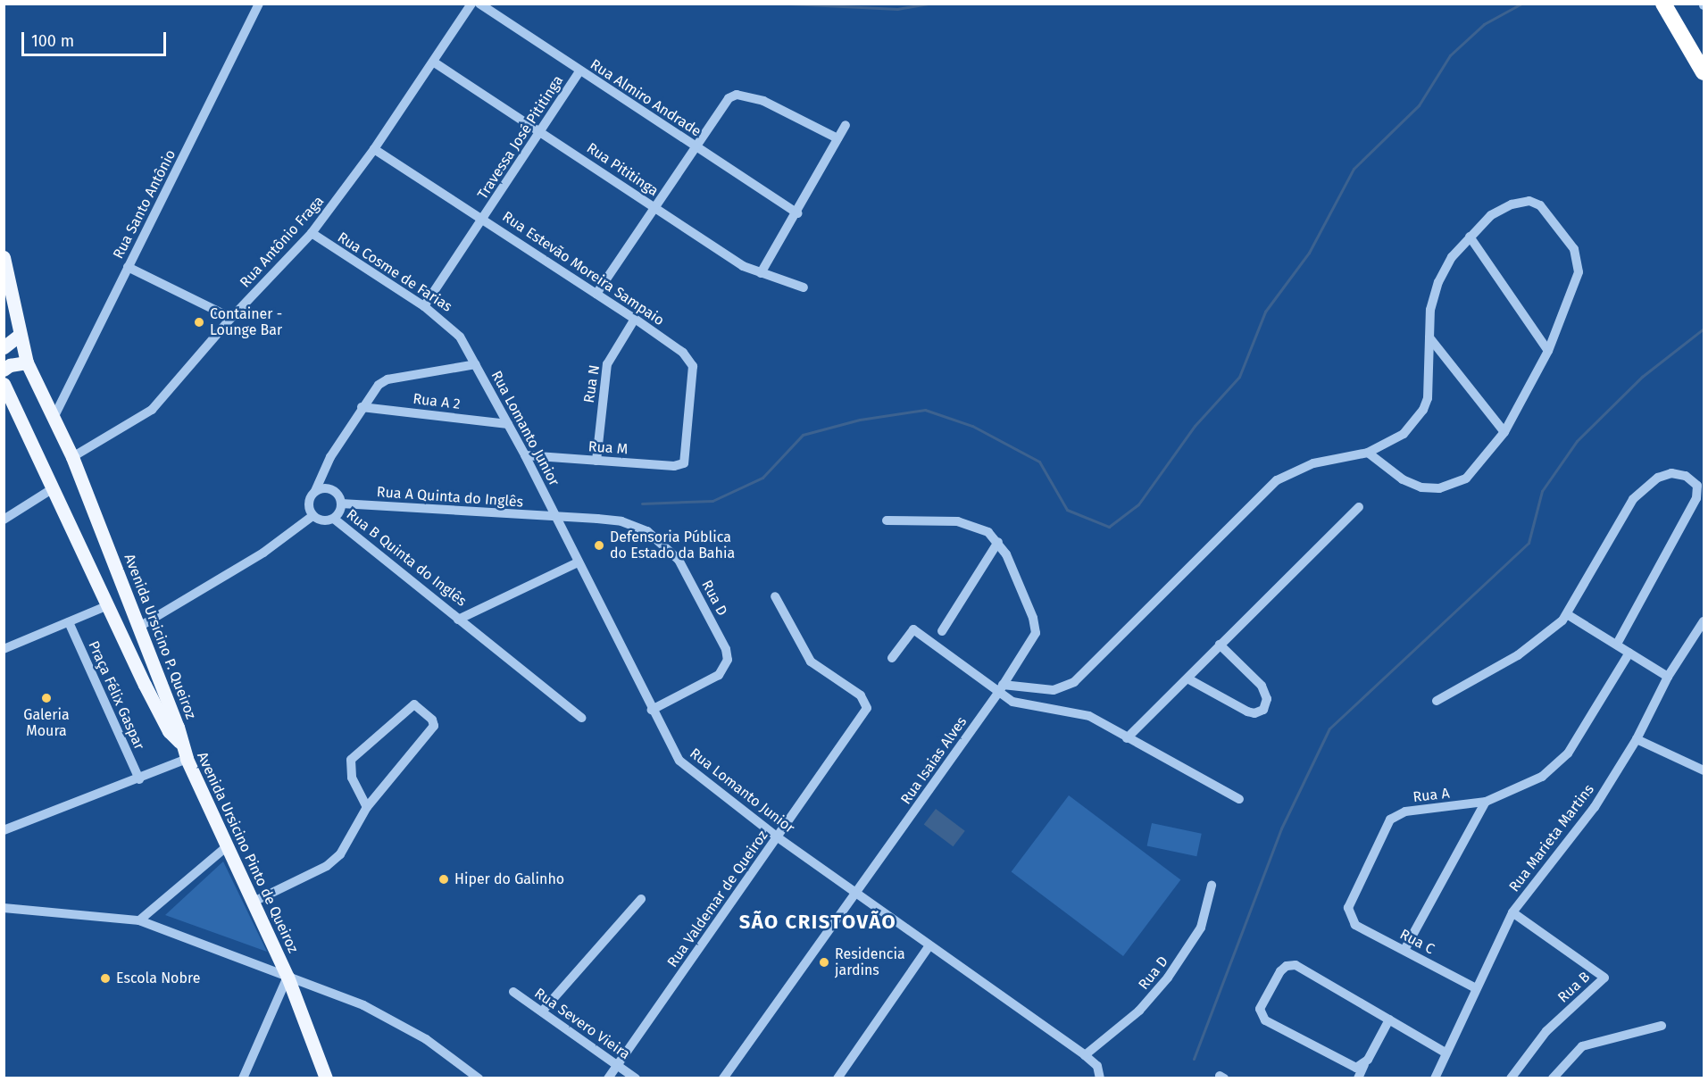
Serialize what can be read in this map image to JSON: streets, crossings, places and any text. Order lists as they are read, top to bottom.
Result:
{
  "streets": {
    "main road": ["Avenida Ursicino P. Queiroz", "Avenida Ursicino Pinto de Queiroz"],
    "street": [
      "Rua Almiro Andrade",
      "Travessa José Pititinga",
      "Rua Pititinga",
      "Rua Santo Antônio",
      "Rua Antônio Fraga",
      "Rua Estevão Moreira Sampaio",
      "Rua Cosme de Farias",
      "Rua N",
      "Rua A 2",
      "Rua Lomanto Junior",
      "Rua M",
      "Rua A Quinta do Inglês",
      "Rua B Quinta do Inglês",
      "Rua D",
      "Praça Félix Gaspar",
      "Rua Isaias Alves",
      "Rua A",
      "Rua Marieta Martins",
      "Rua Valdemar de Queiroz",
      "Rua C",
      "Rua B",
      "Rua Severo Vieira"
    ]
  },
  "crossings": [
    ["Rua Almiro Andrade", "Travessa José Pititinga"],
    ["Travessa José Pititinga", "Rua Pititinga"],
    ["Travessa José Pititinga", "Rua Estevão Moreira Sampaio"],
    ["Travessa José Pititinga", "Rua Cosme de Farias"],
    ["Rua Pititinga", "Rua Antônio Fraga"],
    ["Rua Santo Antônio", "Avenida Ursicino P. Queiroz"],
    ["Rua Antônio Fraga", "Rua Estevão Moreira Sampaio"],
    ["Rua Antônio Fraga", "Rua Cosme de Farias"],
    ["Rua Antônio Fraga", "Avenida Ursicino P. Queiroz"],
    ["Rua Estevão Moreira Sampaio", "Rua N"],
    ["Rua Estevão Moreira Sampaio", "Rua M"],
    ["Rua Cosme de Farias", "Rua Lomanto Junior"],
    ["Rua N", "Rua M"],
    ["Rua A 2", "Rua Lomanto Junior"],
    ["Rua Lomanto Junior", "Rua M"],
    ["Rua Lomanto Junior", "Rua A Quinta do Inglês"],
    ["Rua Lomanto Junior", "Rua B Quinta do Inglês"],
    ["Rua Lomanto Junior", "Rua D"],
    ["Rua Lomanto Junior", "Rua Isaias Alves"],
    ["Rua Lomanto Junior", "Rua Valdemar de Queiroz"],
    ["Rua A Quinta do Inglês", "Rua B Quinta do Inglês"],
    ["Rua A Quinta do Inglês", "Rua D"],
    ["Avenida Ursicino P. Queiroz", "Avenida Ursicino Pinto de Queiroz"],
    ["Rua A", "Rua C"],
    ["Rua Marieta Martins", "Rua C"],
    ["Rua Marieta Martins", "Rua B"],
    ["Rua Valdemar de Queiroz", "Rua Severo Vieira"]
  ],
  "districts": ["SÃO CRISTOVÃO"],
  "places": [
    "Container - Lounge Bar",
    "Defensoria Pública do Estado da Bahia",
    "Galeria Moura",
    "Hiper do Galinho",
    "Residencia jardins",
    "Escola Nobre"
  ],
  "scale_bar": "100 m"
}
